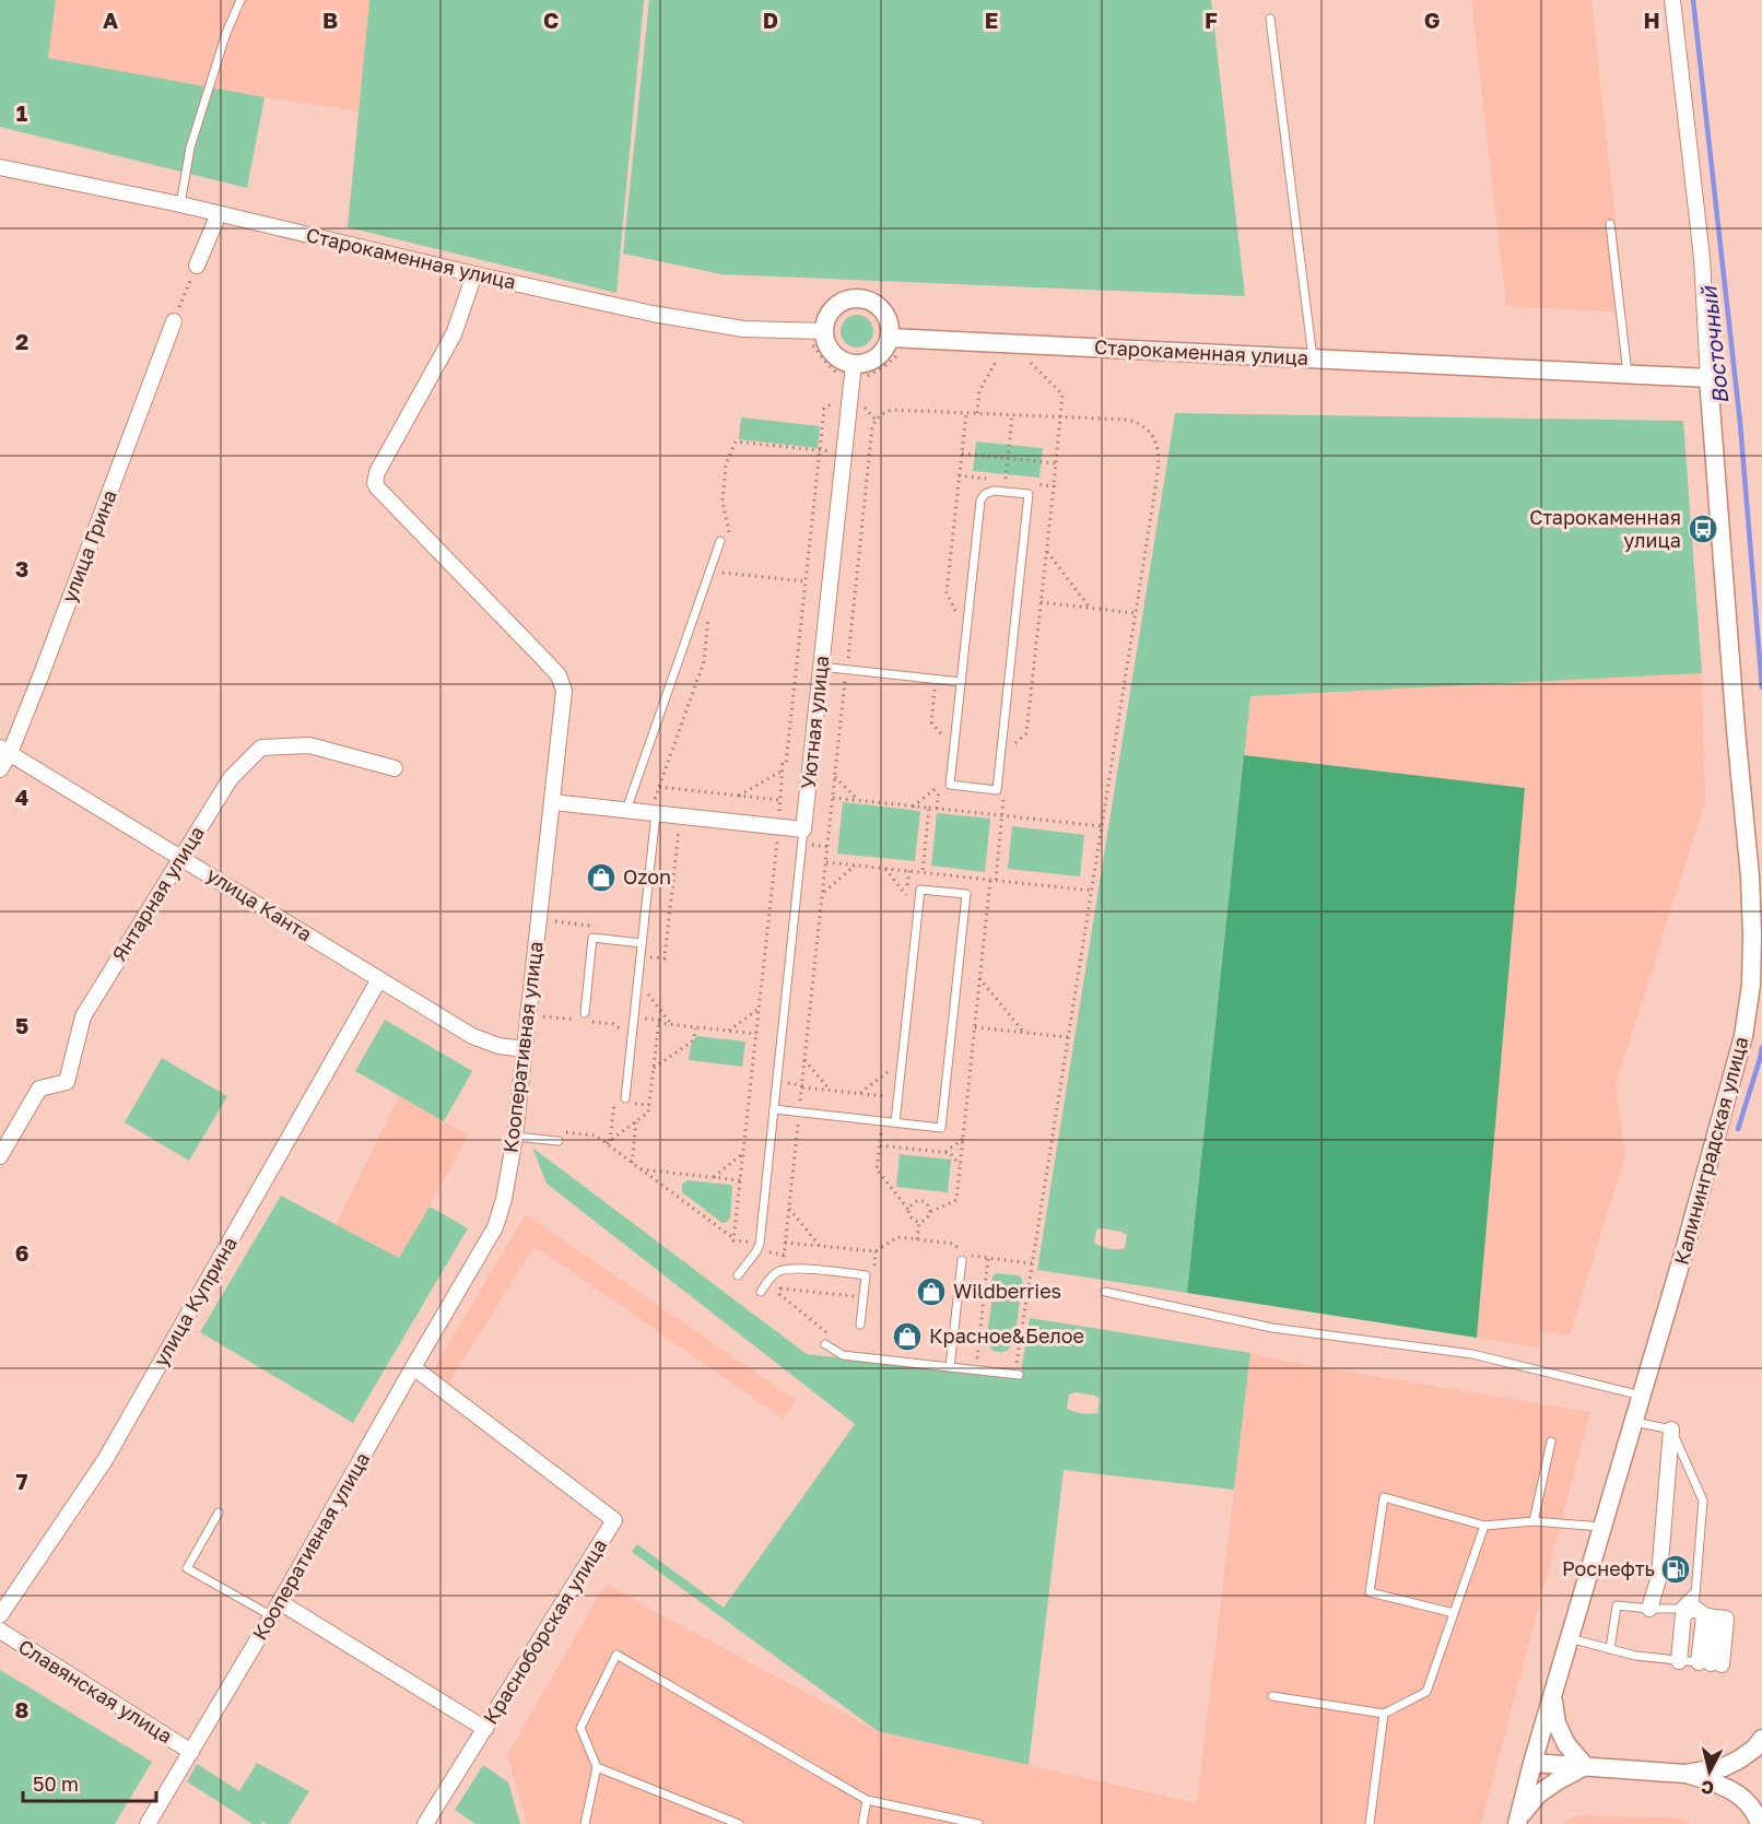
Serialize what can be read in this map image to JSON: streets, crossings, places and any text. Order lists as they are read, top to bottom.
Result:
{
  "streets": {
    "street": [
      "Старокаменная улица",
      "улица Грина",
      "Уютная улица",
      "Янтарная улица",
      "улица Канта",
      "Кооперативная улица",
      "Калининградская улица",
      "улица Куприна",
      "Красноборская улица",
      "Славянская улица"
    ]
  },
  "crossings": [
    ["Старокаменная улица", "Уютная улица"],
    ["Старокаменная улица", "Кооперативная улица"],
    ["Старокаменная улица", "Калининградская улица"],
    ["улица Грина", "улица Канта"],
    ["Янтарная улица", "улица Канта"],
    ["улица Канта", "Кооперативная улица"],
    ["улица Канта", "улица Куприна"],
    ["Кооперативная улица", "Красноборская улица"],
    ["Кооперативная улица", "Славянская улица"]
  ],
  "water": ["Восточный"],
  "places": {
    "bus stop": ["Старокаменная улица"],
    "shop": ["Ozon", "Wildberries", "Красное&Белое"],
    "fuel station": ["Роснефть"]
  },
  "scale_bar": "50 m",
  "north": "bottom",
  "grid": {
    "columns": [
      "A",
      "B",
      "C",
      "D",
      "E",
      "F",
      "G",
      "H"
    ],
    "rows": [
      "1",
      "2",
      "3",
      "4",
      "5",
      "6",
      "7",
      "8"
    ]
  }
}
